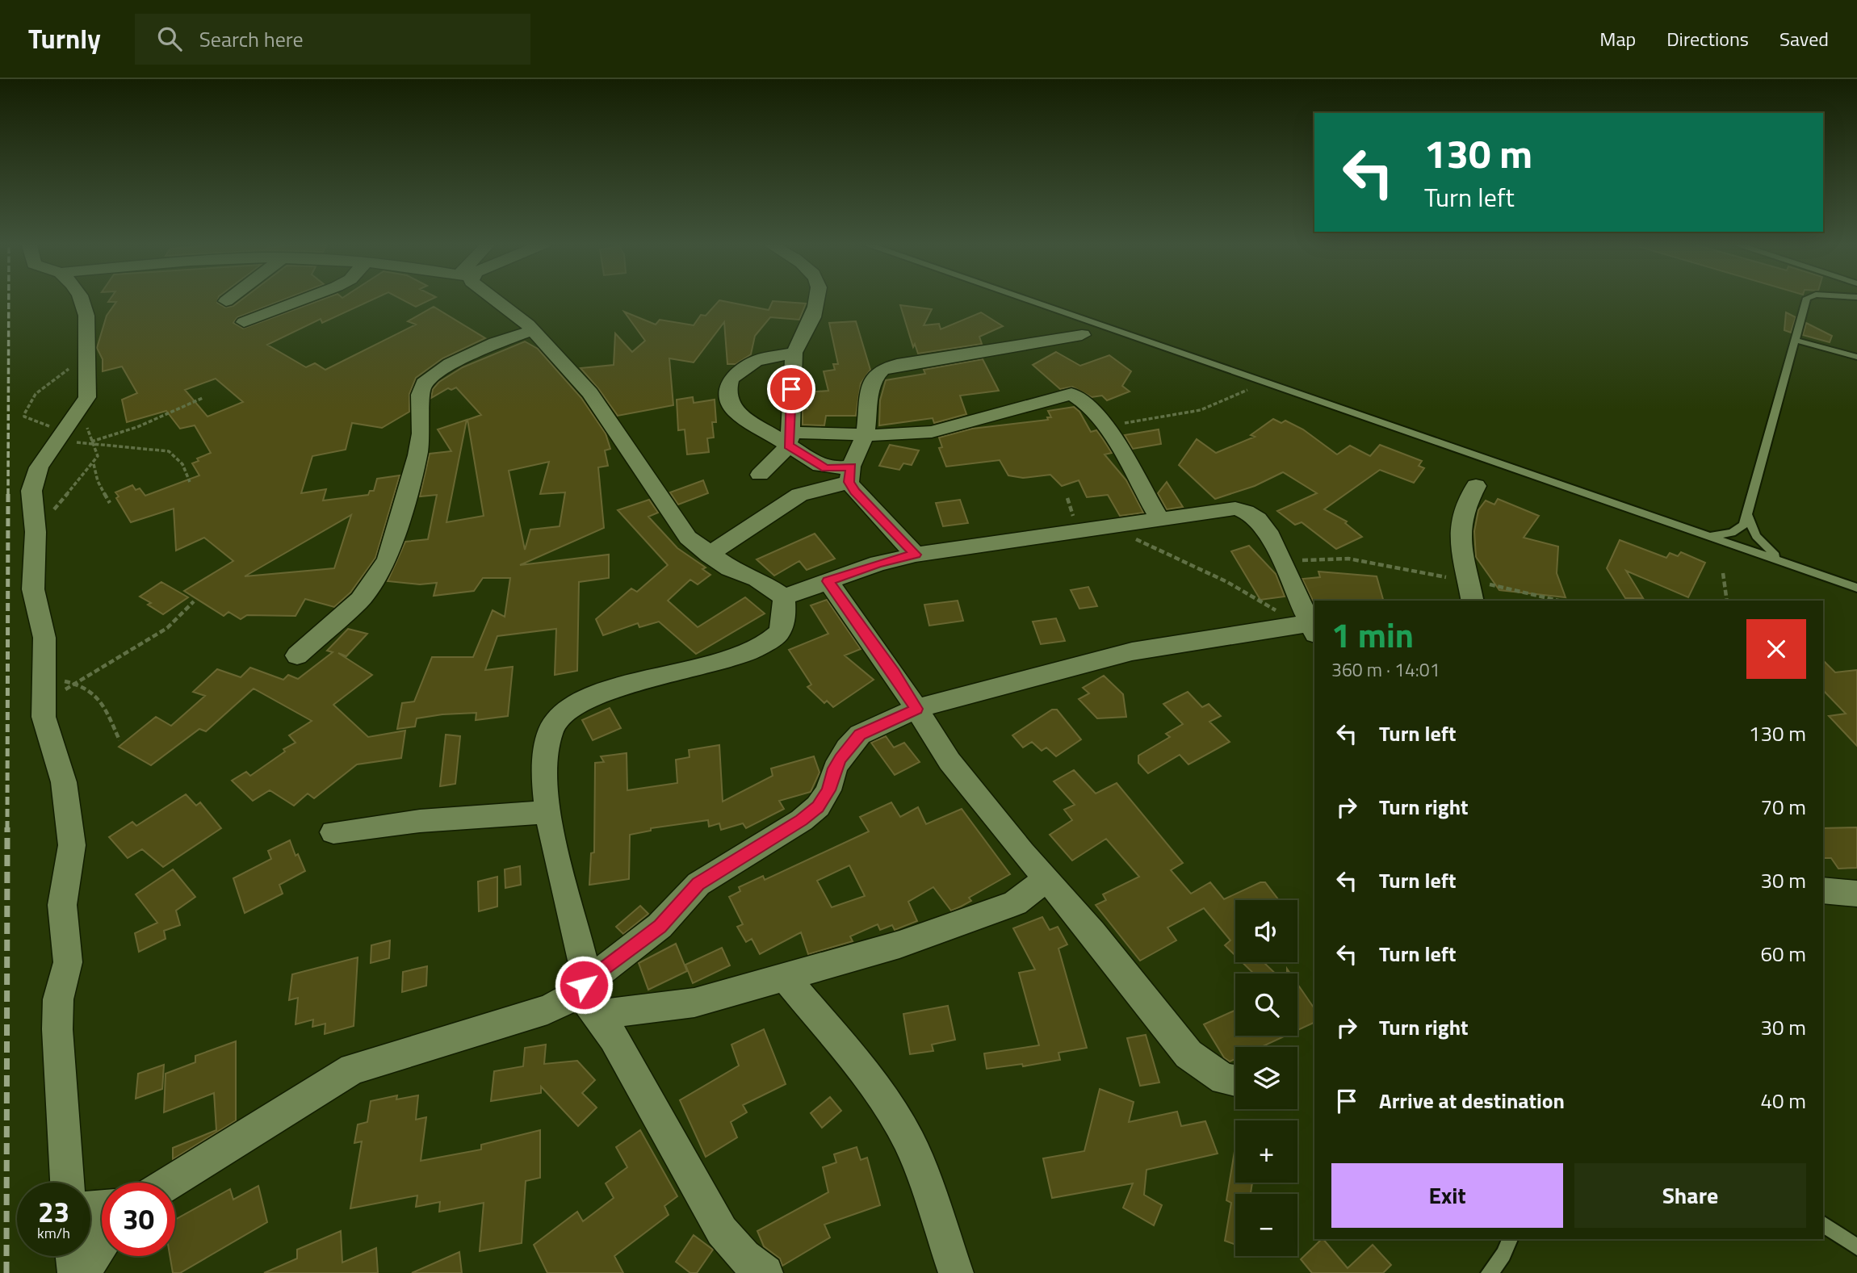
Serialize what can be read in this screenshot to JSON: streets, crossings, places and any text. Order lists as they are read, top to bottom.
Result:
{
  "page": {
    "header": "Turnly",
    "search": "Search here",
    "nav": ["Map", "Directions", "Saved"],
    "turn": ["130 m", "Turn left"],
    "heading": ["1 min", "360 m · 14:01"],
    "list": [
      {
        "name": "Turn left",
        "value": "130 m"
      },
      {
        "name": "Turn right",
        "value": "70 m"
      },
      {
        "name": "Turn left",
        "value": "30 m"
      },
      {
        "name": "Turn left",
        "value": "60 m"
      },
      {
        "name": "Turn right",
        "value": "30 m"
      },
      {
        "name": "Arrive at destination",
        "value": "40 m"
      }
    ],
    "map_buttons": ["+", "−"],
    "buttons": ["Exit", "Share"],
    "speed": "23 km/h",
    "limit": "30"
  }
}
